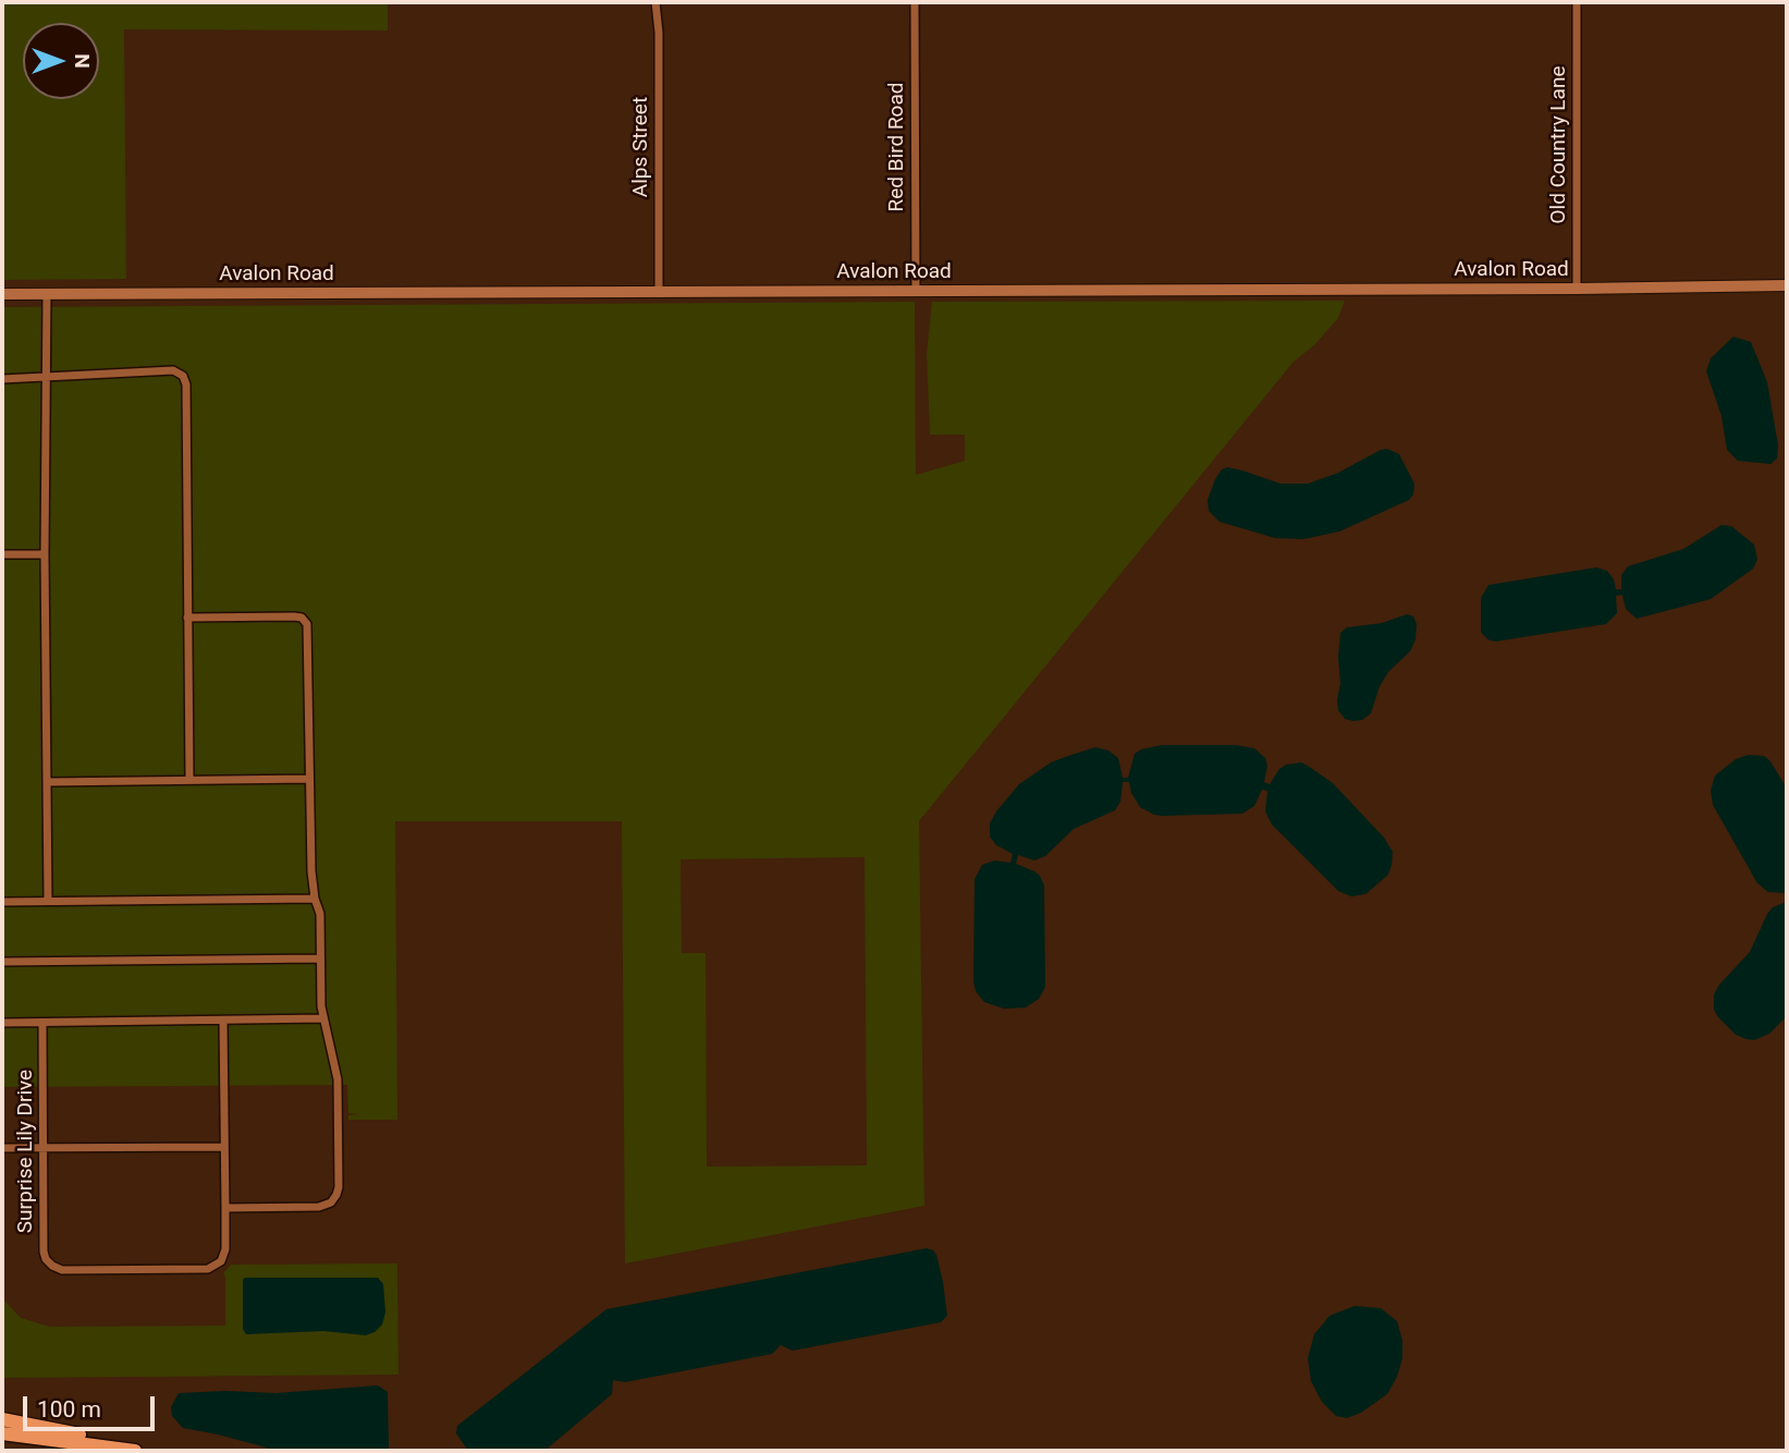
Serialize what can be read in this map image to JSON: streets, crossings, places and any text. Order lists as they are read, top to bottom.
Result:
{
  "streets": {
    "main road": ["Avalon Road"],
    "street": [
      "Old Country Lane",
      "Alps Street",
      "Red Bird Road",
      "Surprise Lily Drive"
    ]
  },
  "crossings": [
    ["Old Country Lane", "Avalon Road"],
    ["Alps Street", "Avalon Road"],
    ["Red Bird Road", "Avalon Road"]
  ],
  "scale_bar": "100 m",
  "north": "right"
}
